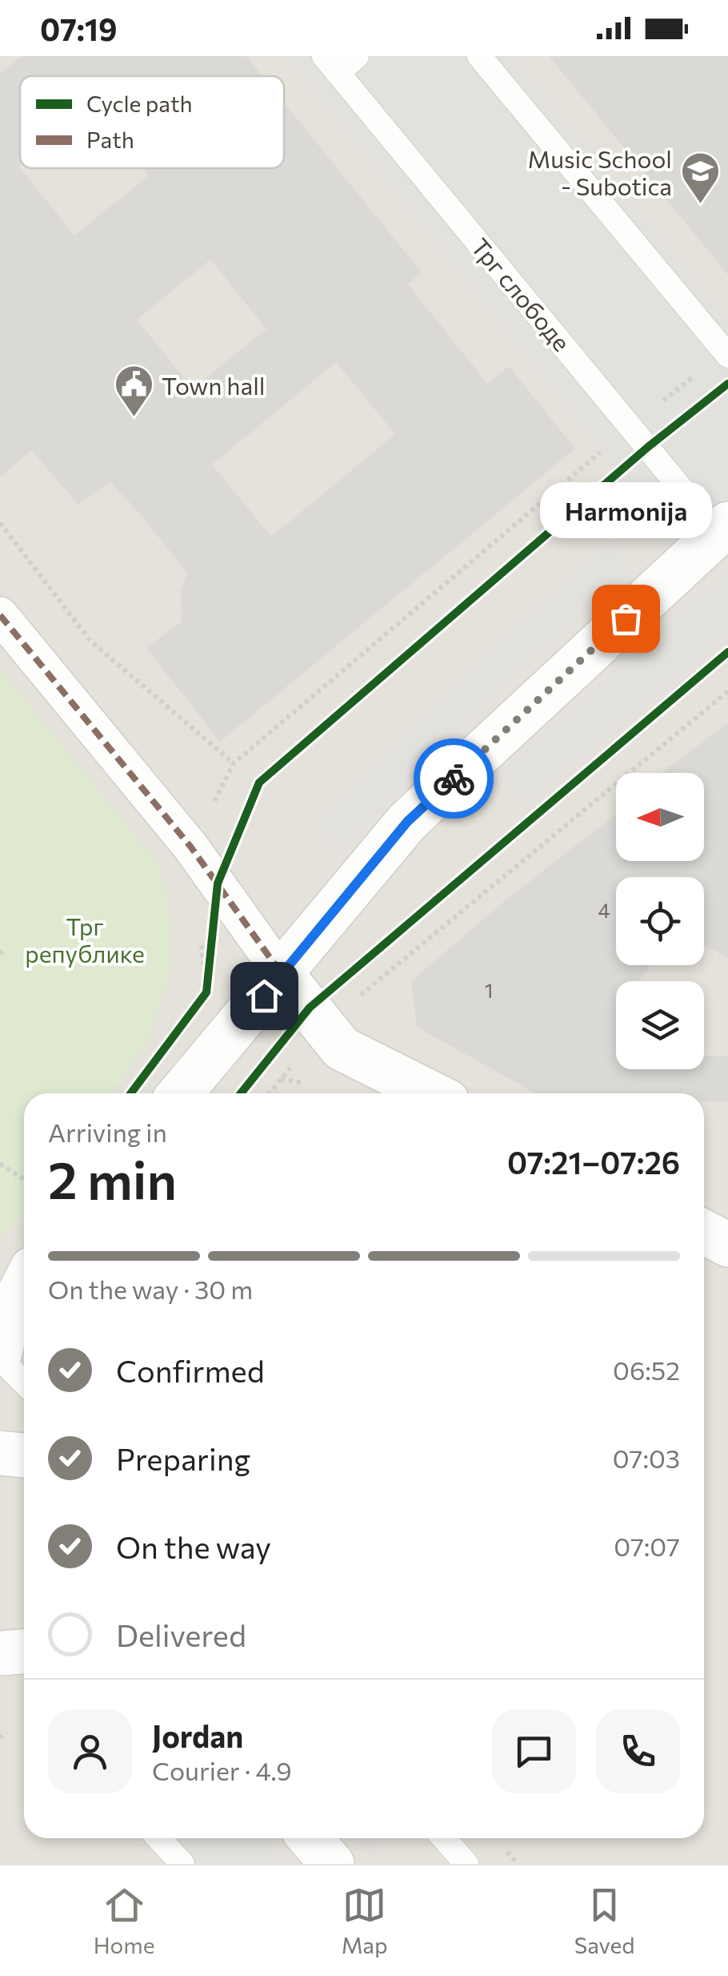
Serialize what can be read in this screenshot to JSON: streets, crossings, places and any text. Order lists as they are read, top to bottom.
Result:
{
  "streets": {
    "lane": ["Трг слободе"]
  },
  "parks": ["Трг републике"],
  "places": {
    "school or university": ["Music School - Subotica"],
    "public building": ["Town hall"],
    "other": ["Harmonija"]
  },
  "house_numbers": ["4", "1"],
  "legend": ["Cycle path", "Path"],
  "north": "left",
  "page": {
    "status": "07:19",
    "bubble": "Harmonija",
    "heading": ["2 min", "Arriving in", "07:21–07:26"],
    "panel": ["Jordan", "Courier · 4.9"],
    "bar": "On the way · 30 m",
    "list": [
      ["Confirmed", "06:52"],
      ["Preparing", "07:03"],
      ["On the way", "07:07"],
      "Delivered"
    ],
    "tabs": ["Home", "Map", "Saved"]
  }
}
